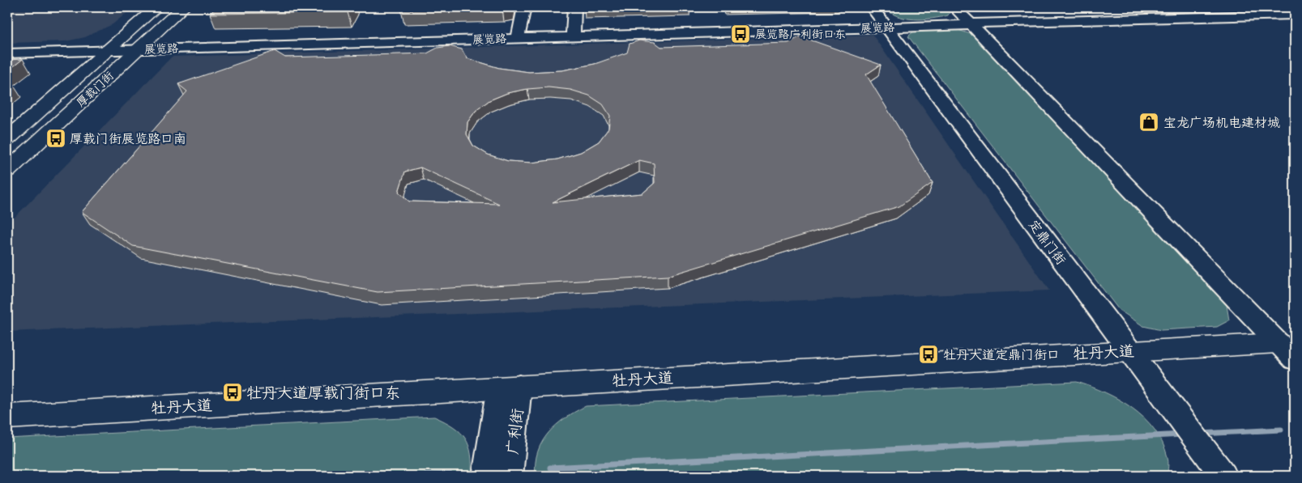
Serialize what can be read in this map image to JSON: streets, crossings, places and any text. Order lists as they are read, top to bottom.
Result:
{
  "streets": {
    "main road": ["厚载门街", "牡丹大道"],
    "street": ["展览路", "定鼎门街", "广利街"]
  },
  "crossings": [
    ["展览路", "厚载门街"],
    ["展览路", "定鼎门街"],
    ["定鼎门街", "牡丹大道"],
    ["牡丹大道", "广利街"]
  ],
  "places": {
    "bus stop": [
      "展览路广利街口东",
      "厚载门街展览路口南",
      "牡丹大道定鼎门街口",
      "牡丹大道厚载门街口东"
    ],
    "shop": ["宝龙广场机电建材城"]
  }
}
